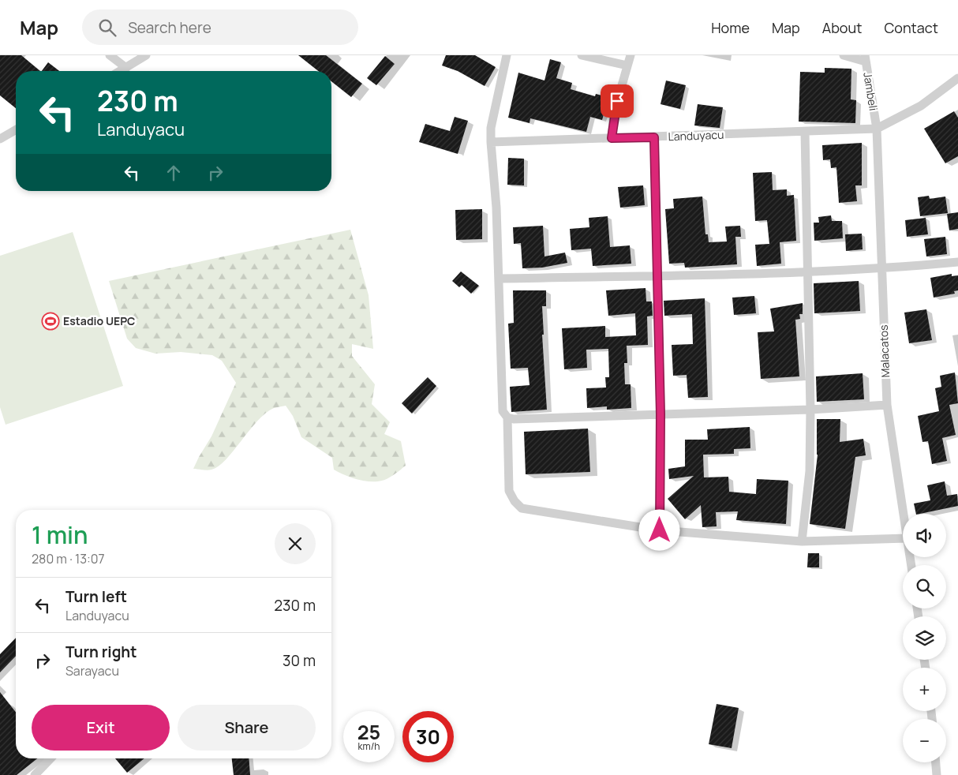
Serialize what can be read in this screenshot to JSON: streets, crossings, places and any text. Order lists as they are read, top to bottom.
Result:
{
  "streets": {
    "street": ["Jambeli", "Landuyacu", "Malacatos"]
  },
  "crossings": [
    ["Jambeli", "Landuyacu"],
    ["Jambeli", "Malacatos"],
    ["Landuyacu", "Malacatos"]
  ],
  "places": {
    "sports": ["Estadio UEPC"]
  },
  "page": {
    "header": "Map",
    "search": "Search here",
    "nav": [
      "Home",
      "Map",
      "About",
      "Contact"
    ],
    "turn": ["230 m", "Landuyacu"],
    "heading": ["1 min", "280 m · 13:07"],
    "map_buttons": ["+", "−"],
    "list": [
      {
        "name": "Turn left",
        "note": "Landuyacu",
        "value": "230 m"
      },
      {
        "name": "Turn right",
        "note": "Sarayacu",
        "value": "30 m"
      }
    ],
    "buttons": ["Exit", "Share"],
    "speed": "25 km/h",
    "limit": "30"
  }
}
